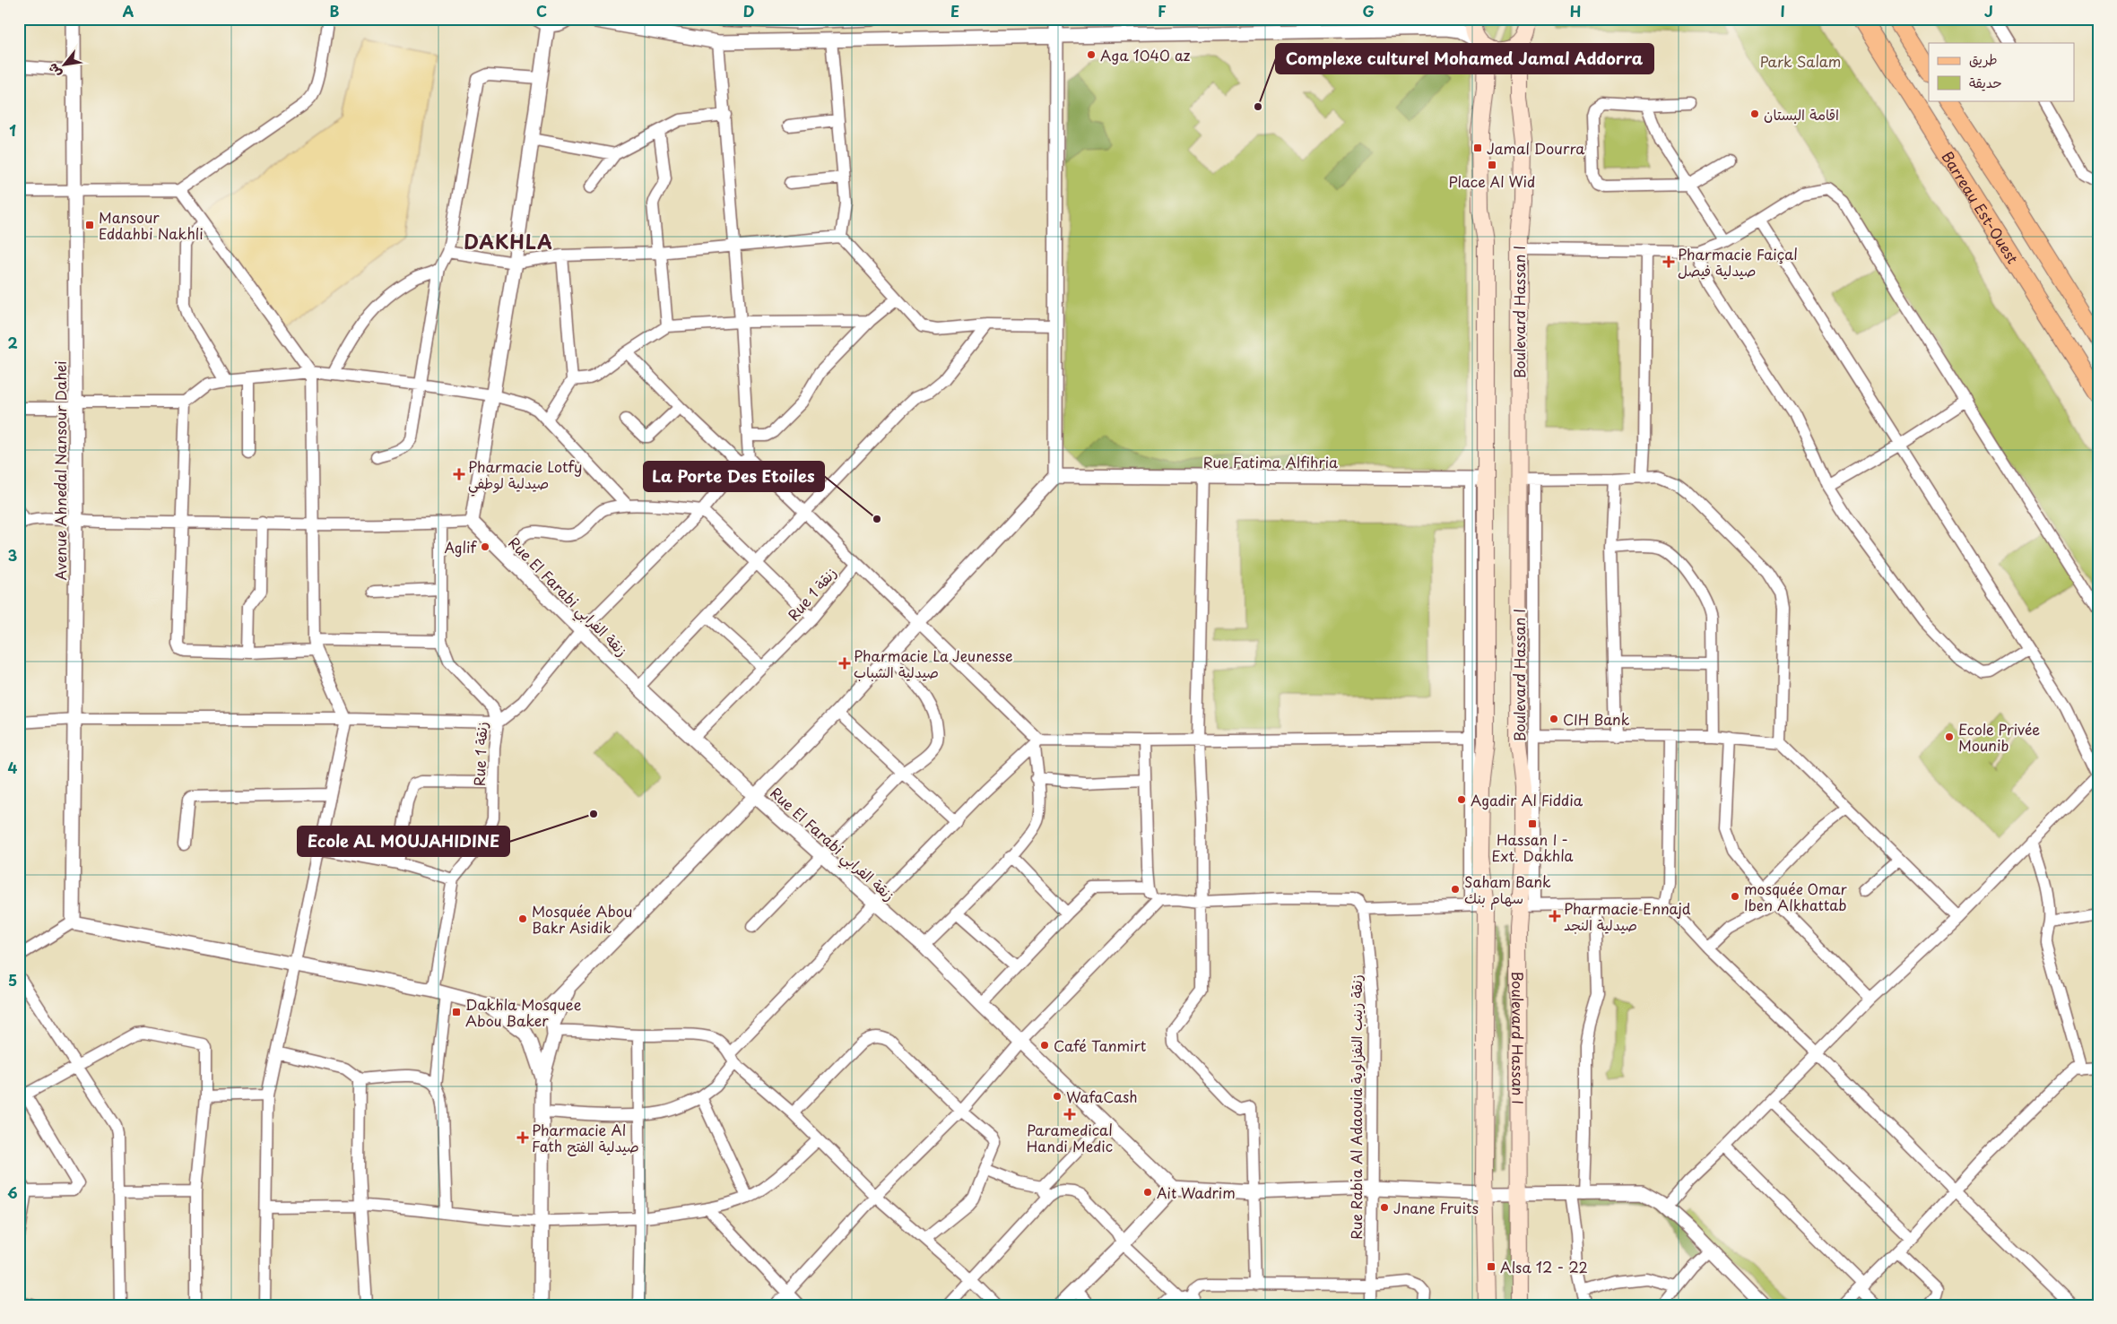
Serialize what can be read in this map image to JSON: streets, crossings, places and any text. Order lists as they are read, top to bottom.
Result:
{
  "streets": {
    "main road": ["Barreau Est-Ouest", "Boulevard Hassan I"],
    "street": [
      "Rue Fatima Alfihria",
      "Avenue Ahnedal Nansour Dahei",
      "Rue 1 زنقة",
      "Rue El Farabi زنقة الفرابي",
      "Rue Rabia Al Adaouia زنقة زينب النفزاوية"
    ]
  },
  "crossings": [
    ["Rue 1 زنقة", "Rue El Farabi زنقة الفرابي"]
  ],
  "districts": ["DAKHLA"],
  "parks": ["Park Salam"],
  "places": {
    "other": [
      "Aga 1040 az",
      "Complexe culturel Mohamed Jamal Addorra",
      "اقامة البستان",
      "La Porte Des Etoiles",
      "Aglif",
      "CIH Bank",
      "Ecole Privée Mounib",
      "Agadir Al Fiddia",
      "Ecole AL MOUJAHIDINE",
      "Saham Bank سهام بنك",
      "mosquée Omar Iben Alkhattab",
      "Mosquée Abou Bakr Asidik",
      "Café Tanmirt",
      "WafaCash",
      "Ait Wadrim",
      "Jnane Fruits"
    ],
    "transit": [
      "Jamal Dourra",
      "Place Al Wid",
      "Mansour Eddahbi Nakhli",
      "Hassan I - Ext. Dakhla",
      "Dakhla Mosquee Abou Baker",
      "Alsa 12 - 22"
    ],
    "health": [
      "Pharmacie Faiçal صيدلية فيصل",
      "Pharmacie Lotfy صيدلية لوطفي",
      "Pharmacie La Jeunesse صيدلية الشباب",
      "Pharmacie Ennajd صيدلية النجد",
      "Paramedical Handi Medic",
      "Pharmacie Al Fath صيدلية الفتح"
    ]
  },
  "legend": ["طريق", "حديقة"],
  "north": "bottom left",
  "grid": {
    "columns": [
      "A",
      "B",
      "C",
      "D",
      "E",
      "F",
      "G",
      "H",
      "I",
      "J"
    ],
    "rows": [
      "1",
      "2",
      "3",
      "4",
      "5",
      "6"
    ]
  }
}
